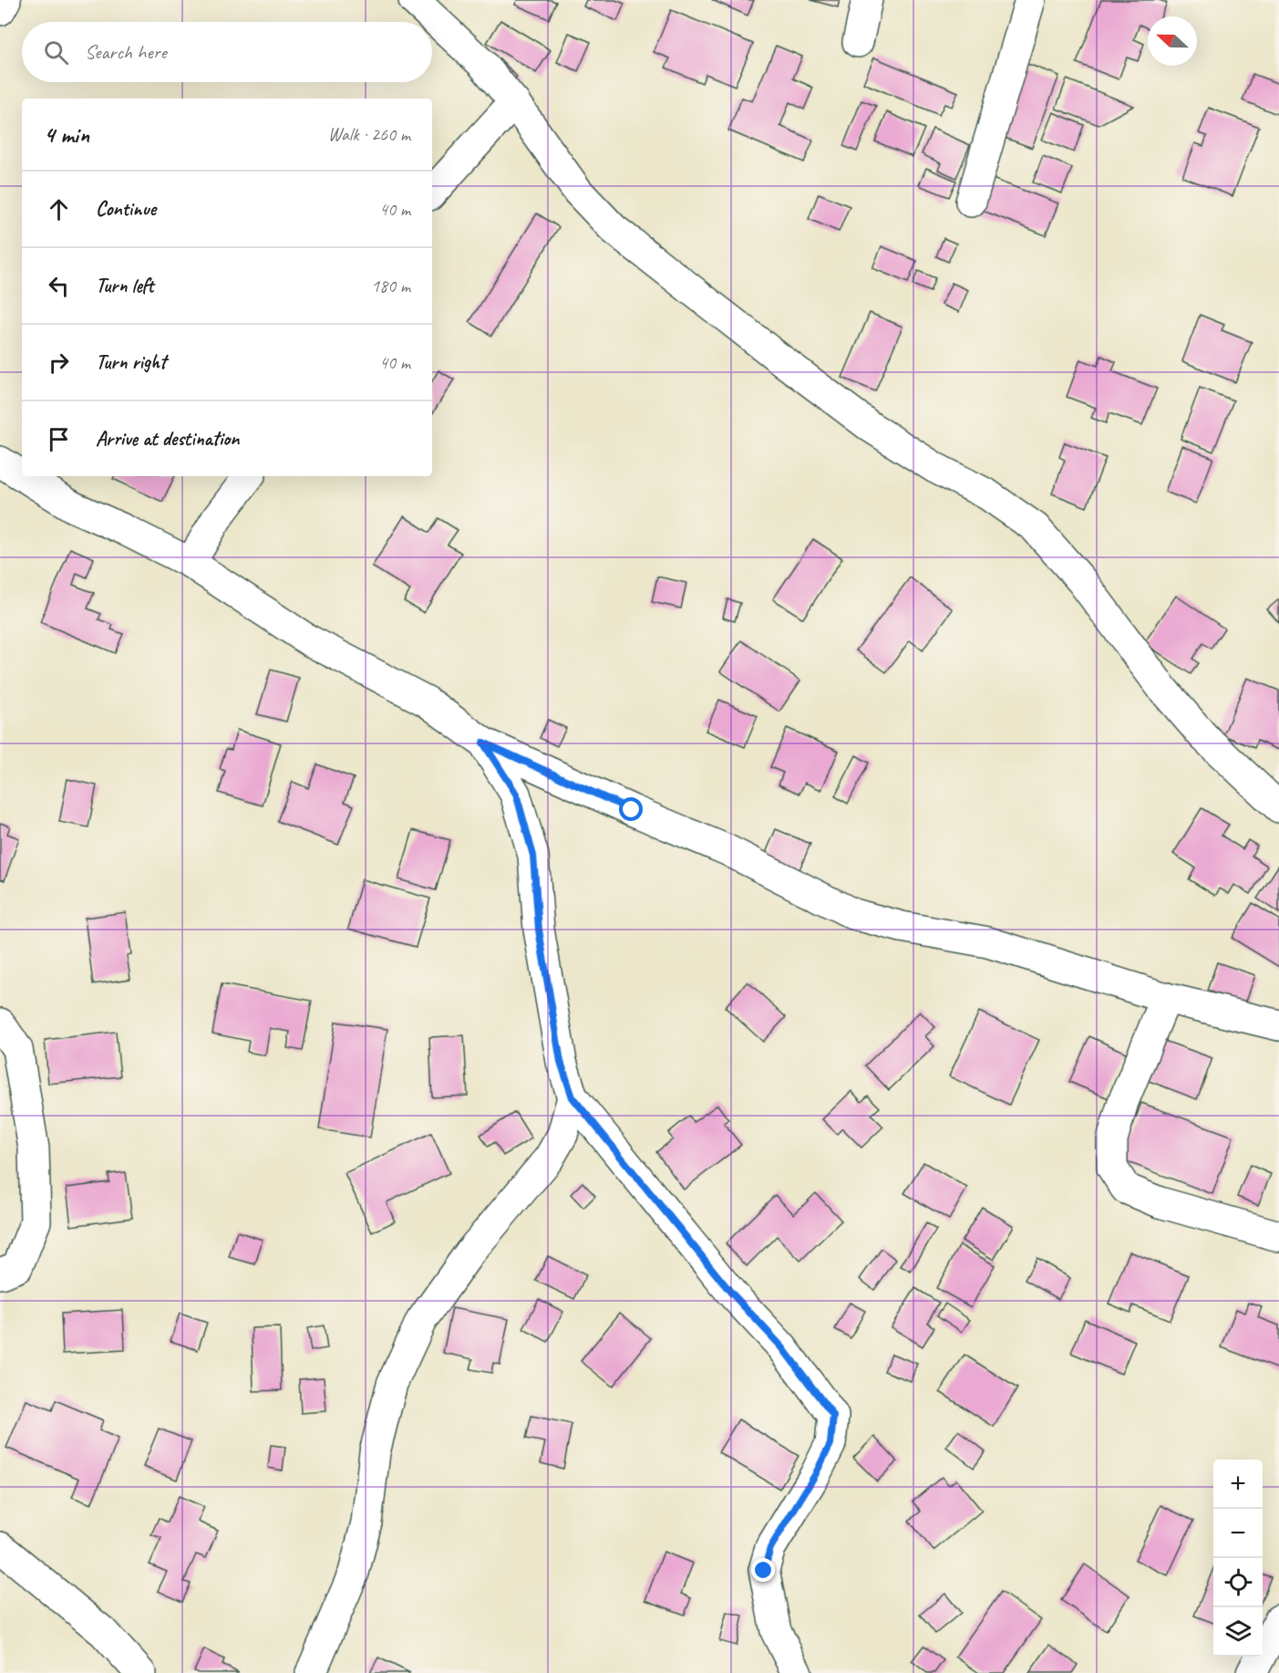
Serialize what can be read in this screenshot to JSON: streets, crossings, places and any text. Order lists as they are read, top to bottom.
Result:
{
  "north": "left",
  "page": {
    "search": "Search here",
    "heading": ["4 min", "Walk · 260 m"],
    "list": [
      ["Continue", "40 m"],
      ["Turn left", "180 m"],
      ["Turn right", "40 m"],
      "Arrive at destination"
    ],
    "map_buttons": ["+", "−"]
  }
}
